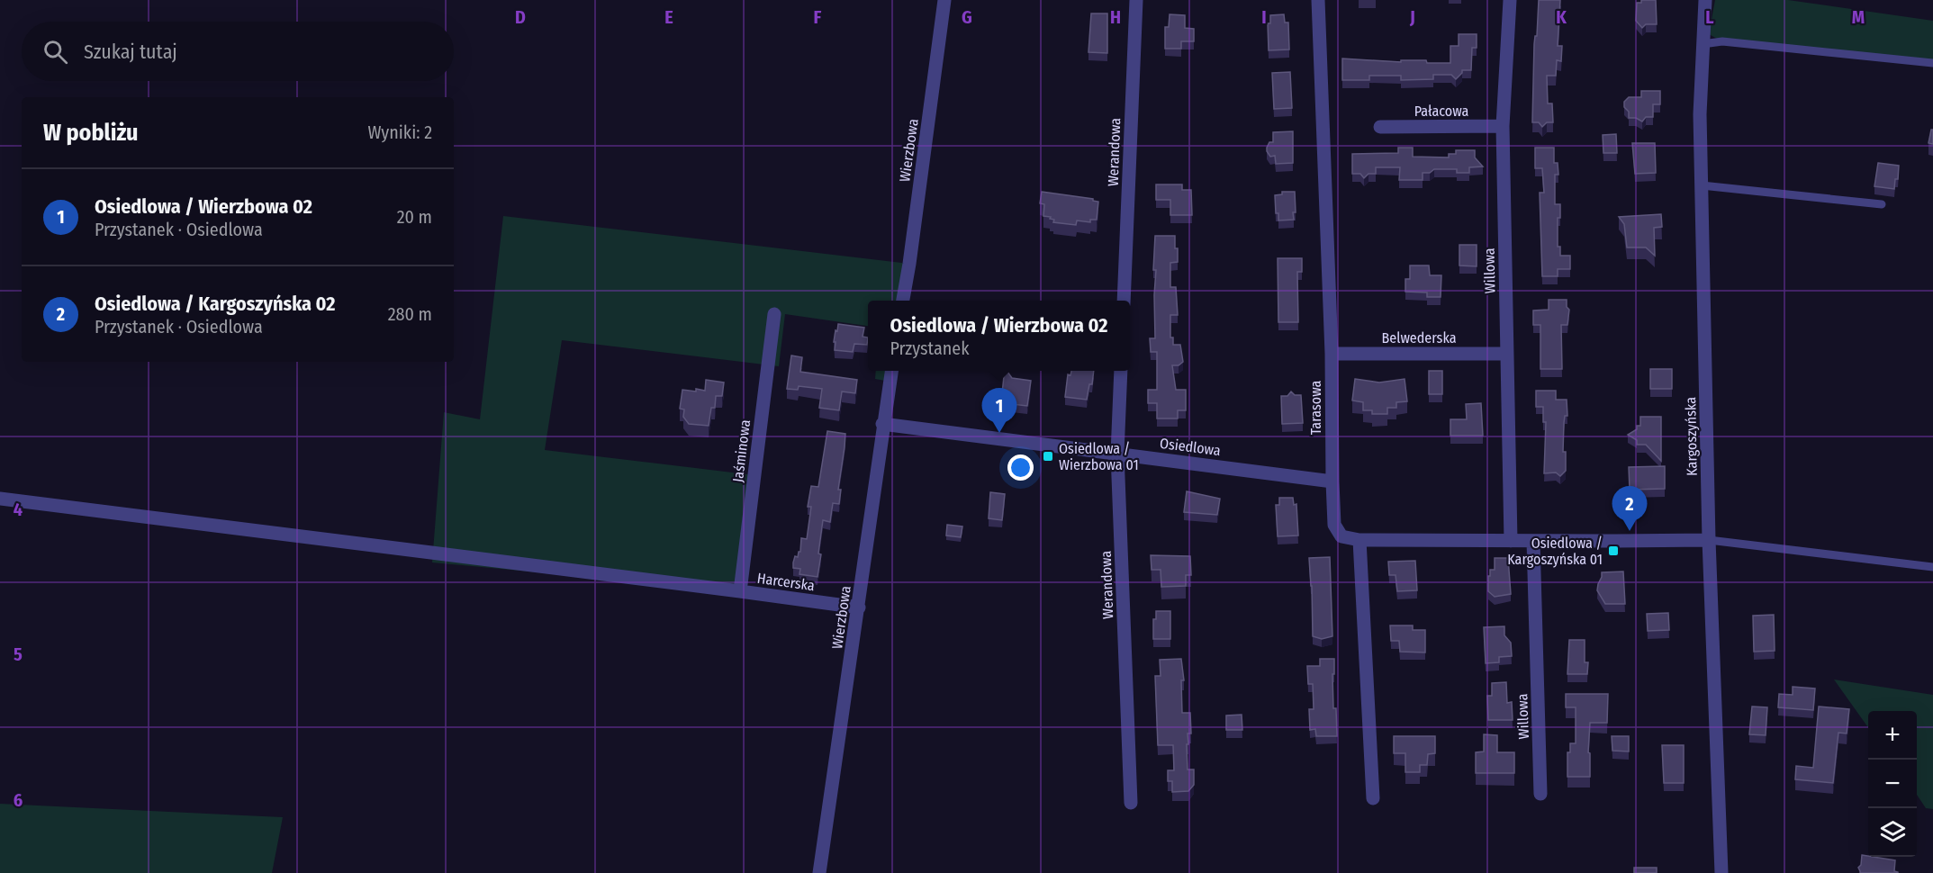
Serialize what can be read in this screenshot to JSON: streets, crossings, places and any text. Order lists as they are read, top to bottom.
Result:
{
  "streets": {
    "street": [
      "Pałacowa",
      "Wierzbowa",
      "Werandowa",
      "Willowa",
      "Belwederska",
      "Tarasowa",
      "Kargoszyńska",
      "Osiedlowa",
      "Jaśminowa",
      "Harcerska"
    ]
  },
  "crossings": [
    ["Pałacowa", "Willowa"],
    ["Wierzbowa", "Osiedlowa"],
    ["Wierzbowa", "Harcerska"],
    ["Werandowa", "Osiedlowa"],
    ["Willowa", "Belwederska"],
    ["Belwederska", "Tarasowa"],
    ["Tarasowa", "Osiedlowa"],
    ["Jaśminowa", "Harcerska"]
  ],
  "places": {
    "transit": ["Osiedlowa / Wierzbowa 01", "Osiedlowa / Kargoszyńska 01"]
  },
  "page": {
    "search": "Szukaj tutaj",
    "heading": ["W pobliżu", "Wyniki: 2"],
    "list": [
      {
        "mark": "1",
        "name": "Osiedlowa / Wierzbowa 02",
        "note": "Przystanek · Osiedlowa",
        "value": "20 m"
      },
      {
        "mark": "2",
        "name": "Osiedlowa / Kargoszyńska 02",
        "note": "Przystanek · Osiedlowa",
        "value": "280 m"
      }
    ],
    "popup": ["Osiedlowa / Wierzbowa 02", "Przystanek"],
    "pins": ["1", "2"],
    "map_buttons": ["+", "−"]
  },
  "grid": {
    "columns": [
      "D",
      "E",
      "F",
      "G",
      "H",
      "I",
      "J",
      "K",
      "L",
      "M"
    ],
    "rows": ["4", "5", "6"]
  }
}
